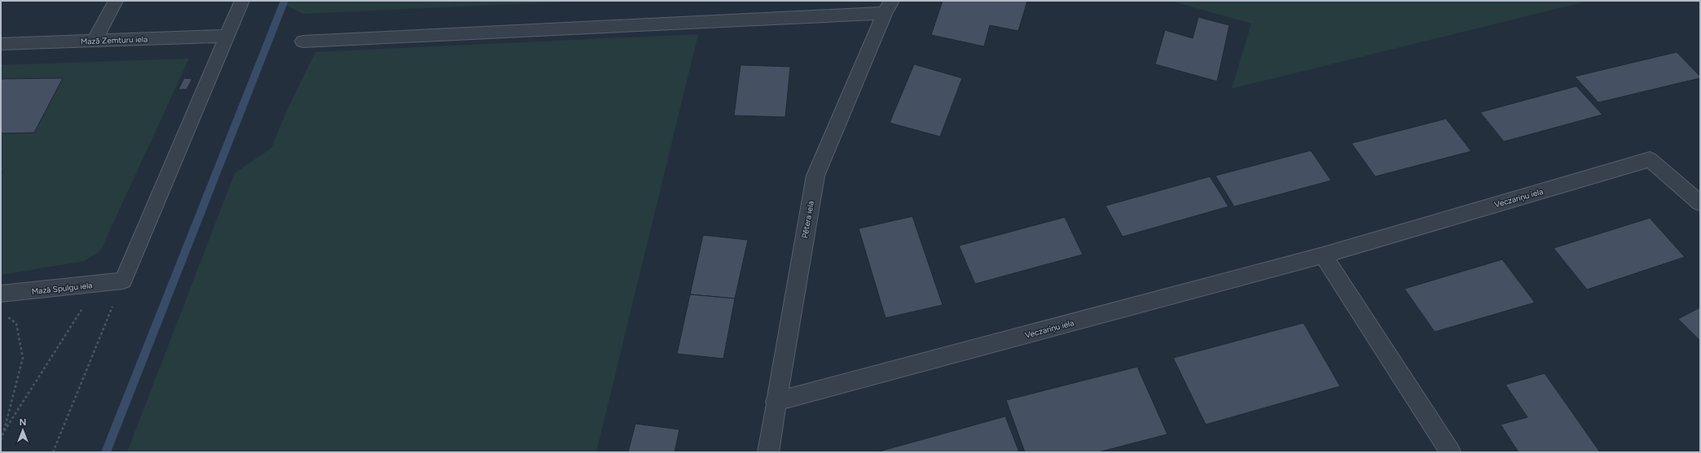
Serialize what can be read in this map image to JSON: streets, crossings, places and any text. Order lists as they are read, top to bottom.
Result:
{
  "streets": {
    "street": [
      "Mazā Zemturu iela",
      "Veczariņu iela",
      "Pētera iela",
      "Mazā Spulgu iela"
    ]
  },
  "crossings": [
    ["Veczariņu iela", "Pētera iela"]
  ],
  "north": "top"
}
